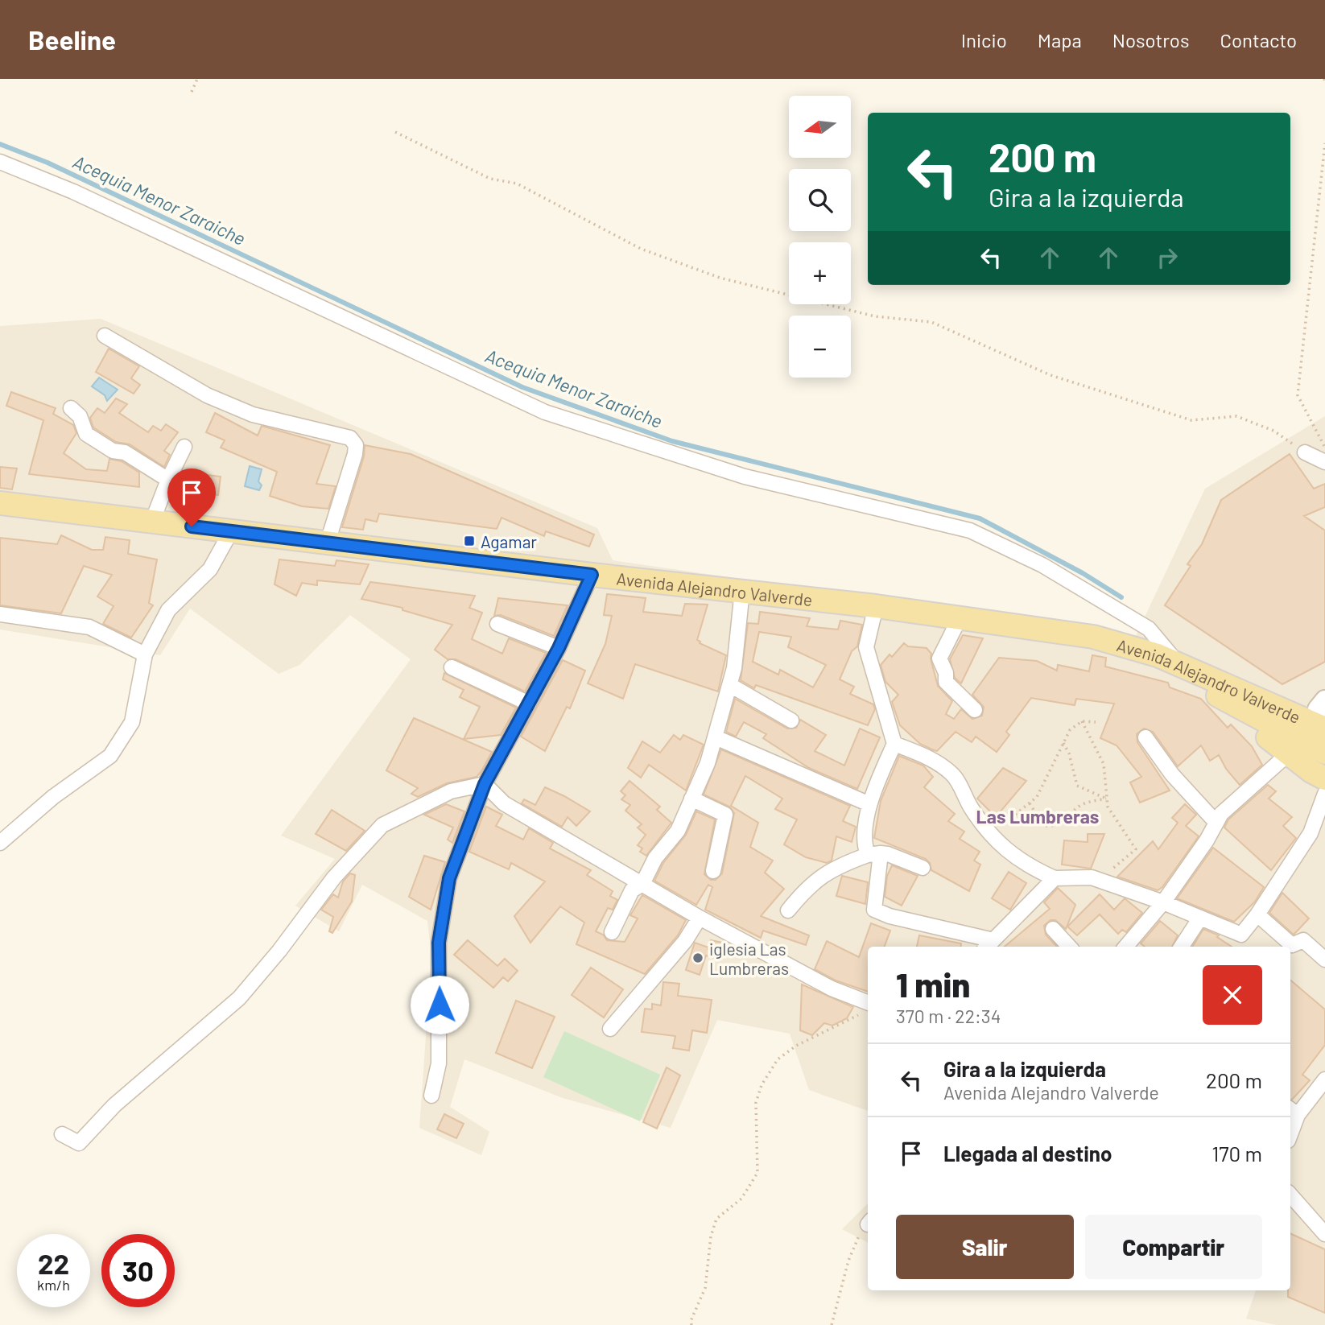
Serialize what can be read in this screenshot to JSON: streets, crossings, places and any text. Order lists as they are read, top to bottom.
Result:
{
  "streets": {
    "main road": ["Avenida Alejandro Valverde"]
  },
  "districts": ["Las Lumbreras"],
  "water": ["Acequia Menor Zaraiche"],
  "places": {
    "transit": ["Agamar"],
    "other": ["iglesia Las Lumbreras"]
  },
  "north": "left",
  "page": {
    "header": "Beeline",
    "nav": [
      "Inicio",
      "Mapa",
      "Nosotros",
      "Contacto"
    ],
    "map_buttons": ["+", "−"],
    "turn": ["200 m", "Gira a la izquierda"],
    "heading": ["1 min", "370 m · 22:34"],
    "list": [
      {
        "name": "Gira a la izquierda",
        "note": "Avenida Alejandro Valverde",
        "value": "200 m"
      },
      {
        "name": "Llegada al destino",
        "value": "170 m"
      }
    ],
    "buttons": ["Salir", "Compartir"],
    "speed": "22 km/h",
    "limit": "30"
  }
}
